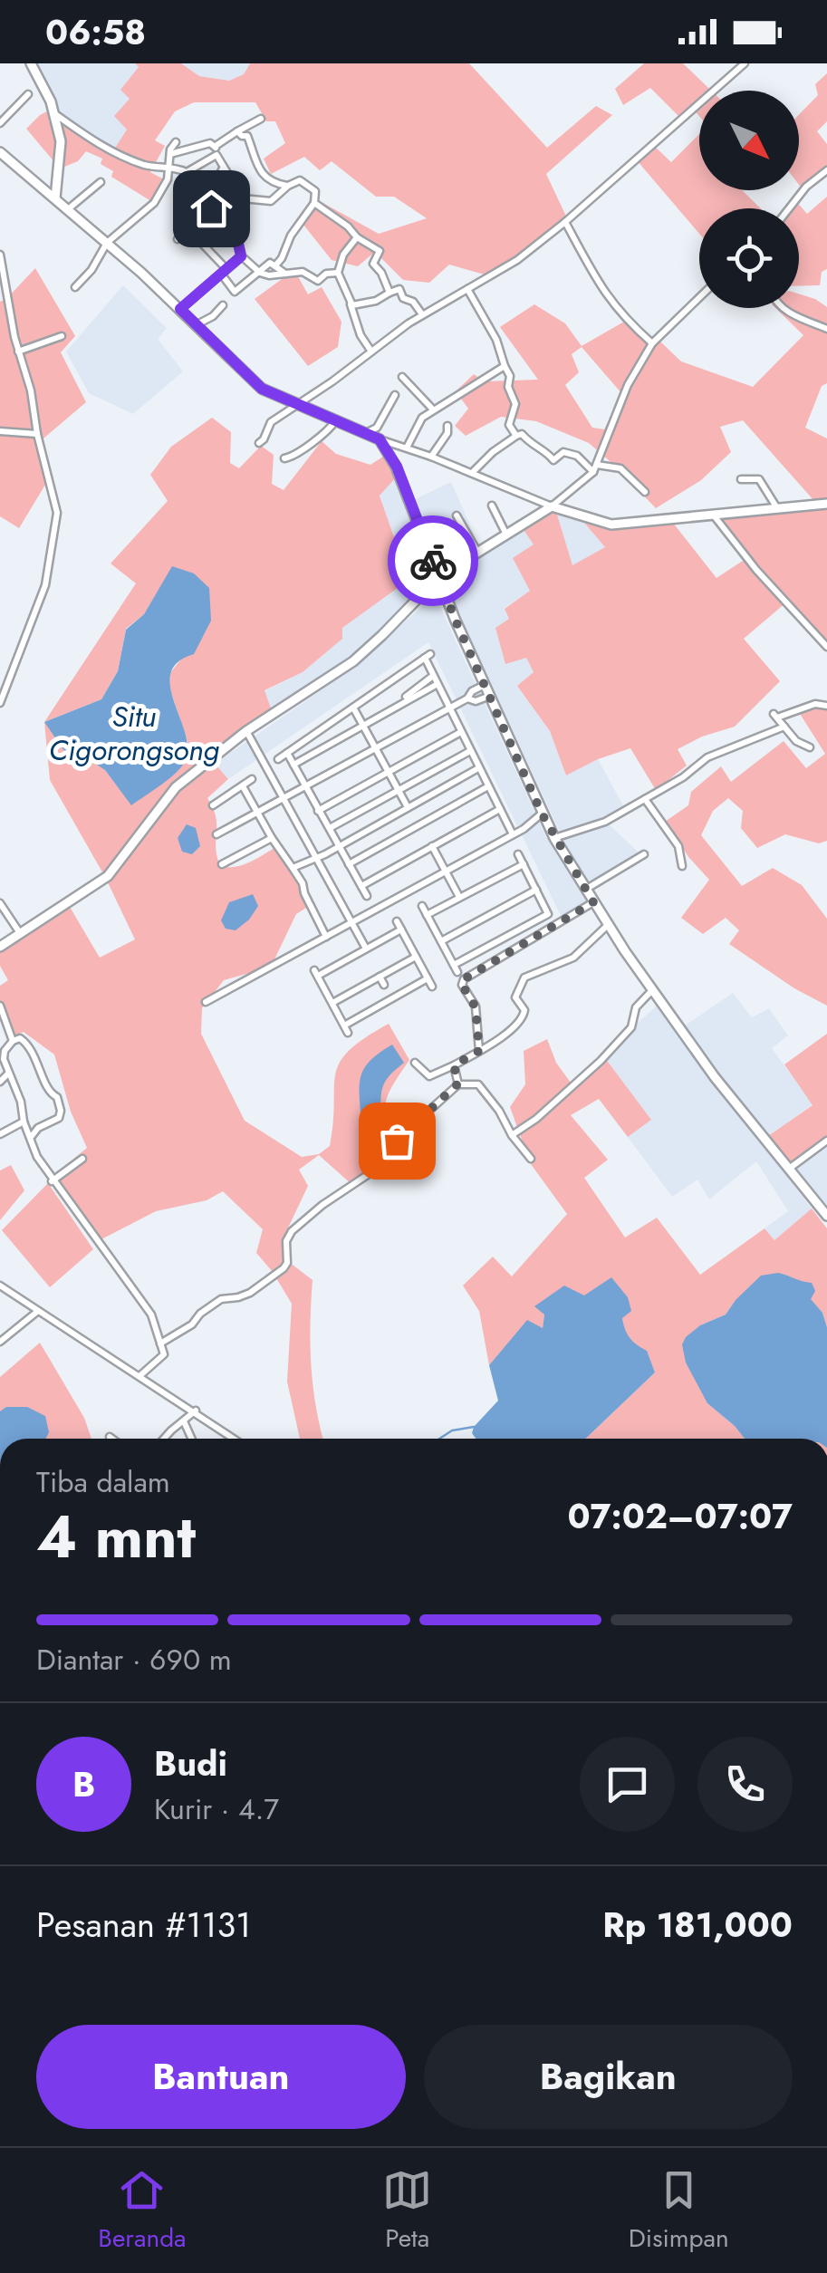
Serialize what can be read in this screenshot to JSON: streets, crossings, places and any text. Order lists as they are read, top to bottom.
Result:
{
  "water": ["Situ Cigorongsong"],
  "north": "bottom right",
  "page": {
    "status": "06:58",
    "heading": ["4 mnt", "Tiba dalam", "07:02–07:07"],
    "panel": [
      "Budi",
      "Kurir · 4.7",
      "Pesanan #1131",
      "Rp 181,000"
    ],
    "bar": "Diantar · 690 m",
    "round": "B",
    "buttons": ["Bantuan", "Bagikan"],
    "tabs": ["Beranda", "Peta", "Disimpan"]
  }
}
